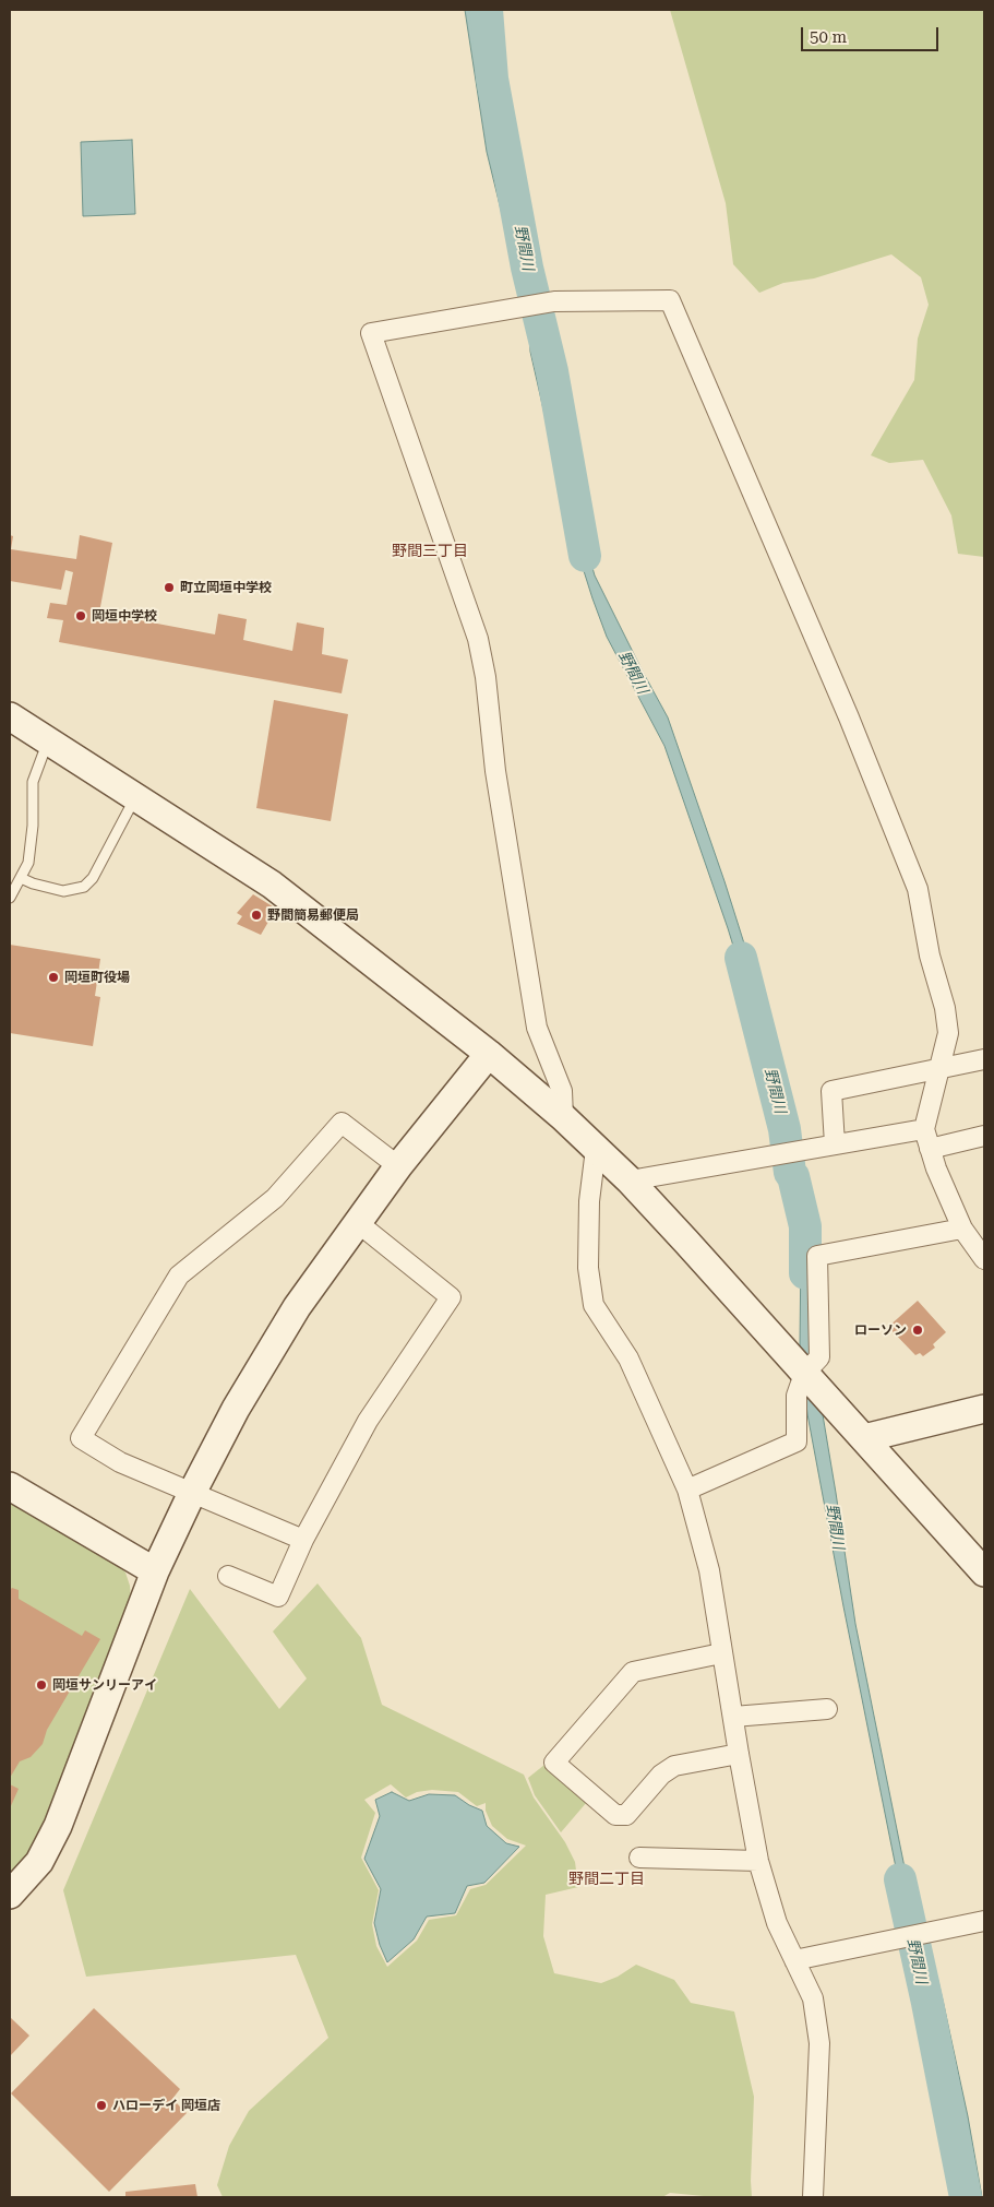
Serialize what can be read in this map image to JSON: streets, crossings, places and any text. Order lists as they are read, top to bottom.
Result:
{
  "districts": ["野間三丁目", "野間二丁目"],
  "water": ["野間川"],
  "places": [
    "町立岡垣中学校",
    "岡垣中学校",
    "野間簡易郵便局",
    "岡垣町役場",
    "ローソン",
    "岡垣サンリーアイ",
    "ハローデイ 岡垣店"
  ],
  "scale_bar": "50 m"
}
